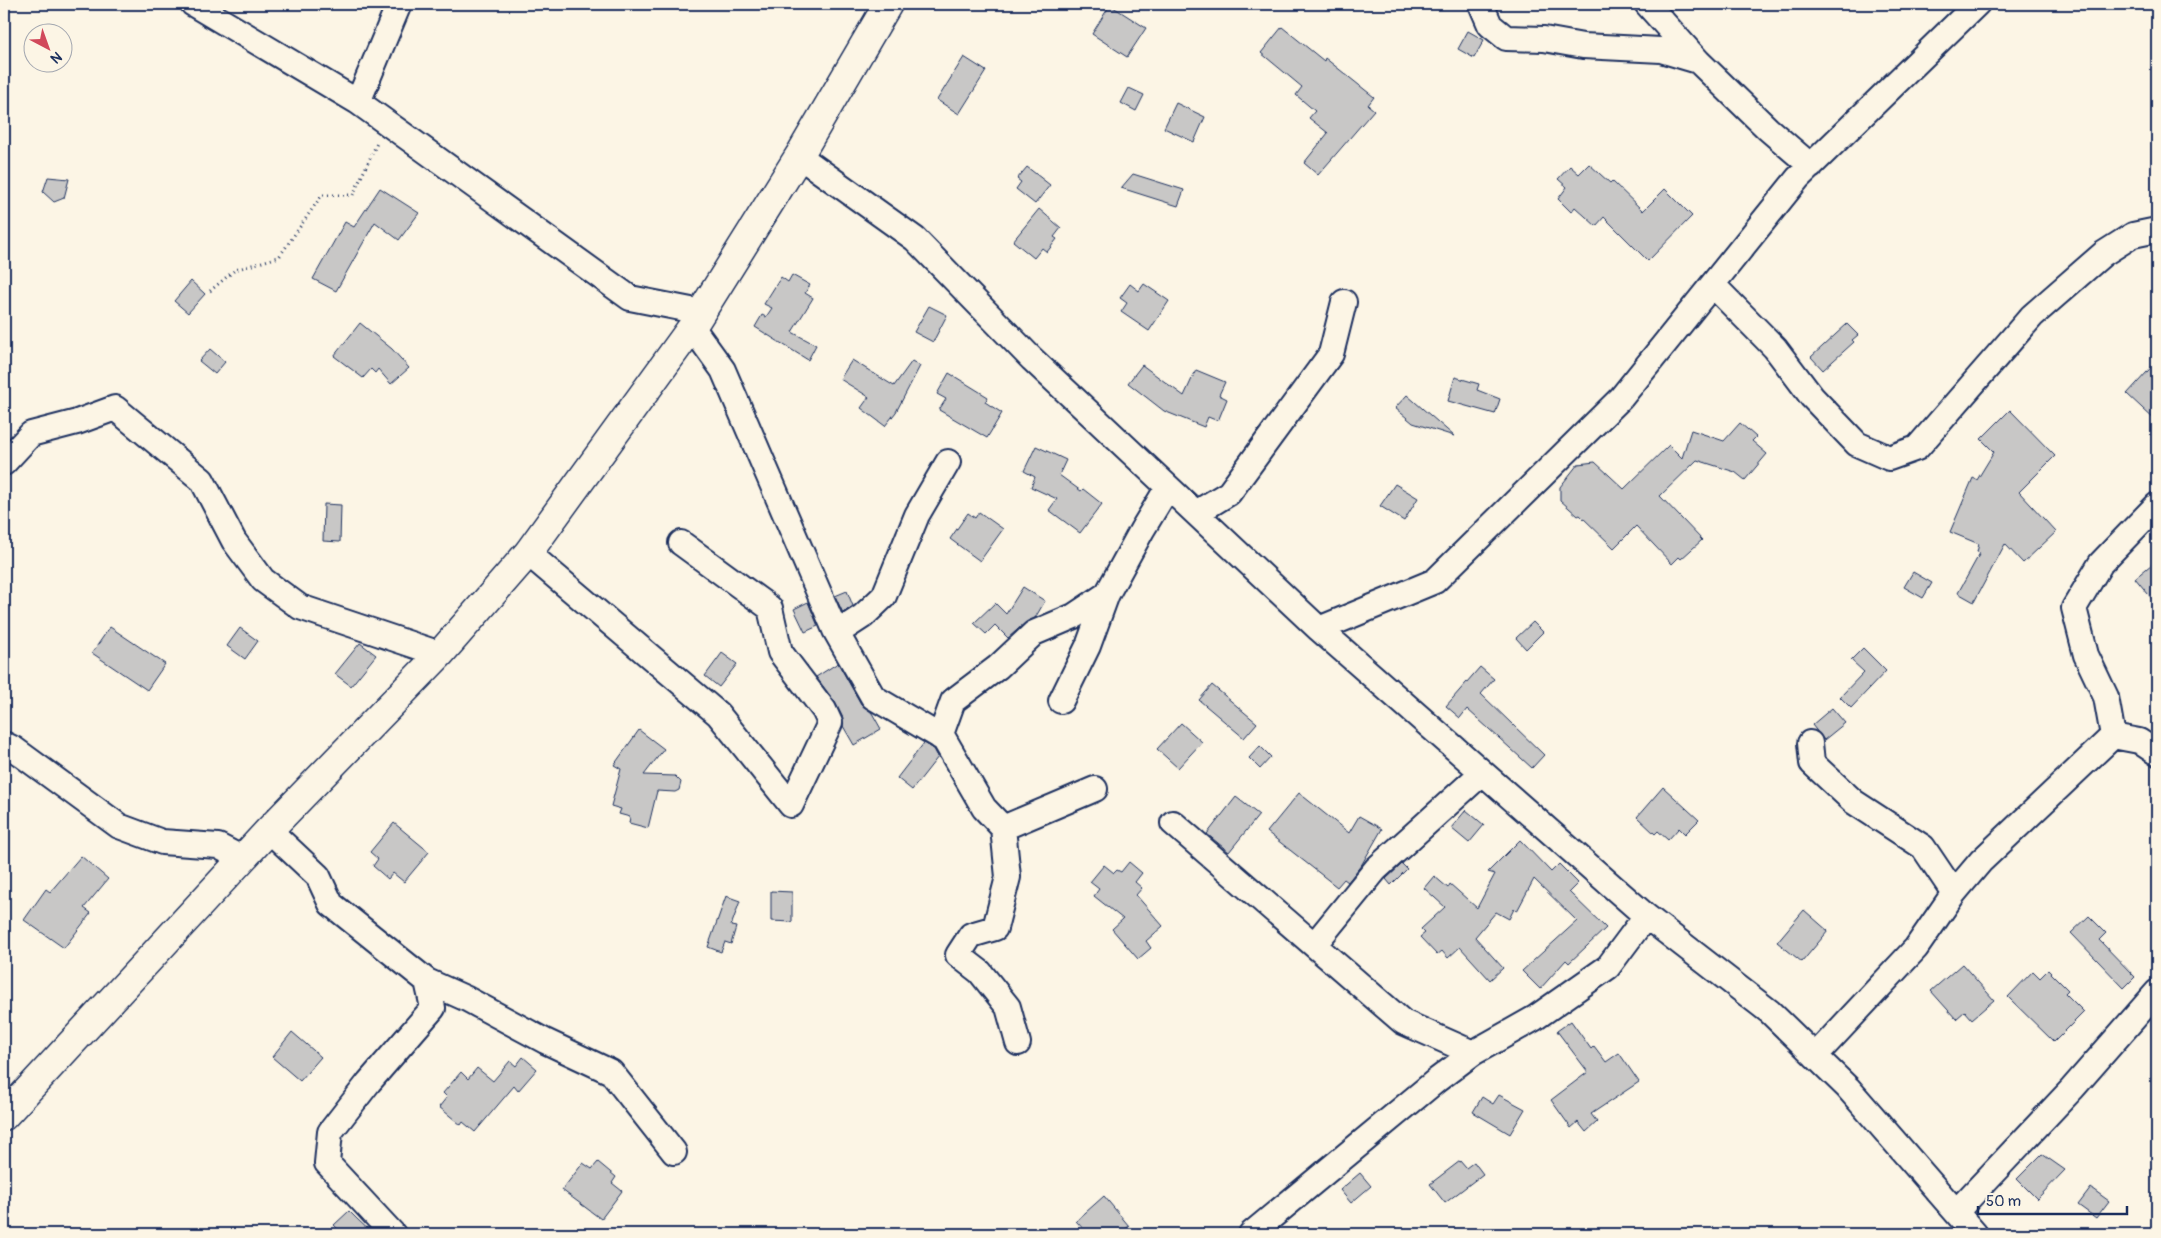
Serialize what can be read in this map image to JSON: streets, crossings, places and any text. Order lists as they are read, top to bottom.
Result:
{
  "scale_bar": "50 m",
  "north": "bottom right"
}
